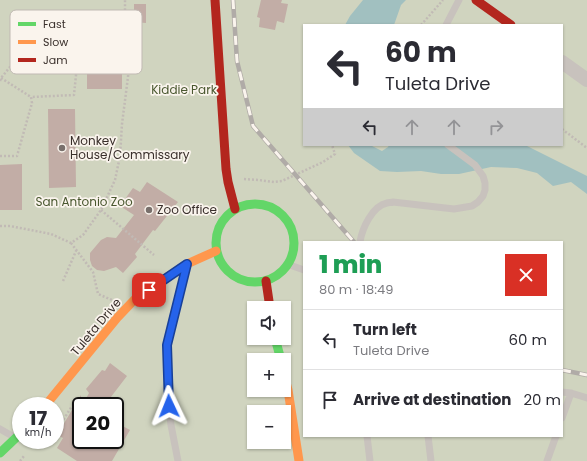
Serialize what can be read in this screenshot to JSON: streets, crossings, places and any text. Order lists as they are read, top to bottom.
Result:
{
  "streets": {
    "street": ["Tuleta Drive"]
  },
  "parks": ["Kiddie Park", "San Antonio Zoo"],
  "places": ["Monkey House/Commissary", "Zoo Office"],
  "legend": ["Fast", "Slow", "Jam"],
  "page": {
    "turn": ["60 m", "Tuleta Drive"],
    "heading": ["1 min", "80 m · 18:49"],
    "map_buttons": ["+", "−"],
    "list": [
      {
        "name": "Turn left",
        "note": "Tuleta Drive",
        "value": "60 m"
      },
      {
        "name": "Arrive at destination",
        "value": "20 m"
      }
    ],
    "speed": "17 km/h",
    "limit": "20"
  }
}
